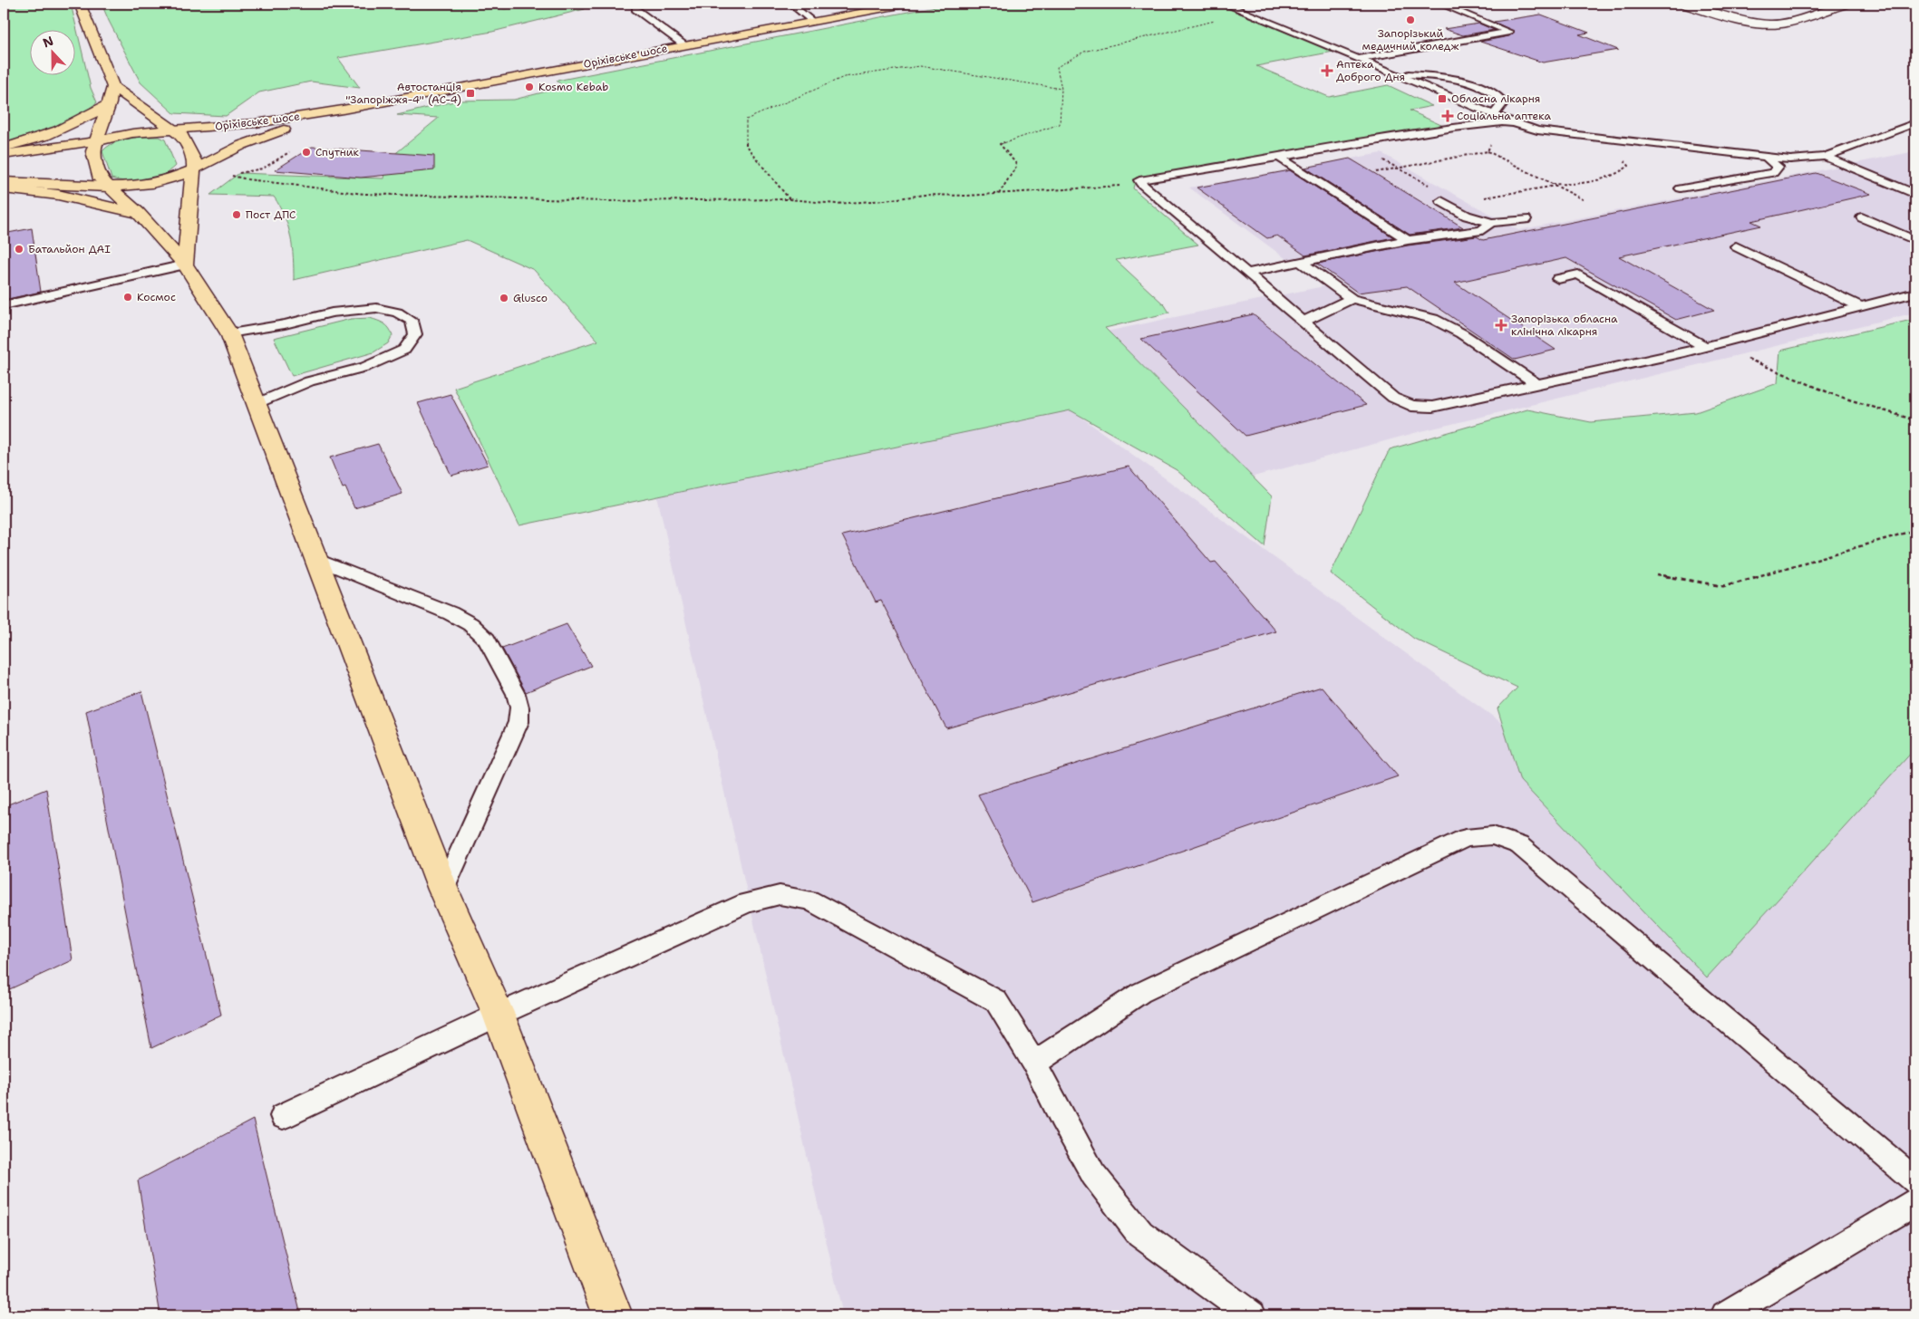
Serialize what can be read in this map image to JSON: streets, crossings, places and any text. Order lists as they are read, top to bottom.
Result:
{
  "streets": {
    "main road": ["Оріхівське шосе"]
  },
  "places": {
    "other": [
      "Запорізький медичний коледж",
      "Kosmo Kebab",
      "Спутник",
      "Пост ДПС",
      "Батальйон ДАI",
      "Космос",
      "Glusco"
    ],
    "health": ["Аптека Доброго Дня", "Соціальна аптека", "Запорізька обласна клінічна лікарня"],
    "transit": ["Автостанція \"Запоріжжя-4\" (АС-4)", "Обласна лікарня"]
  },
  "north": "top"
}
